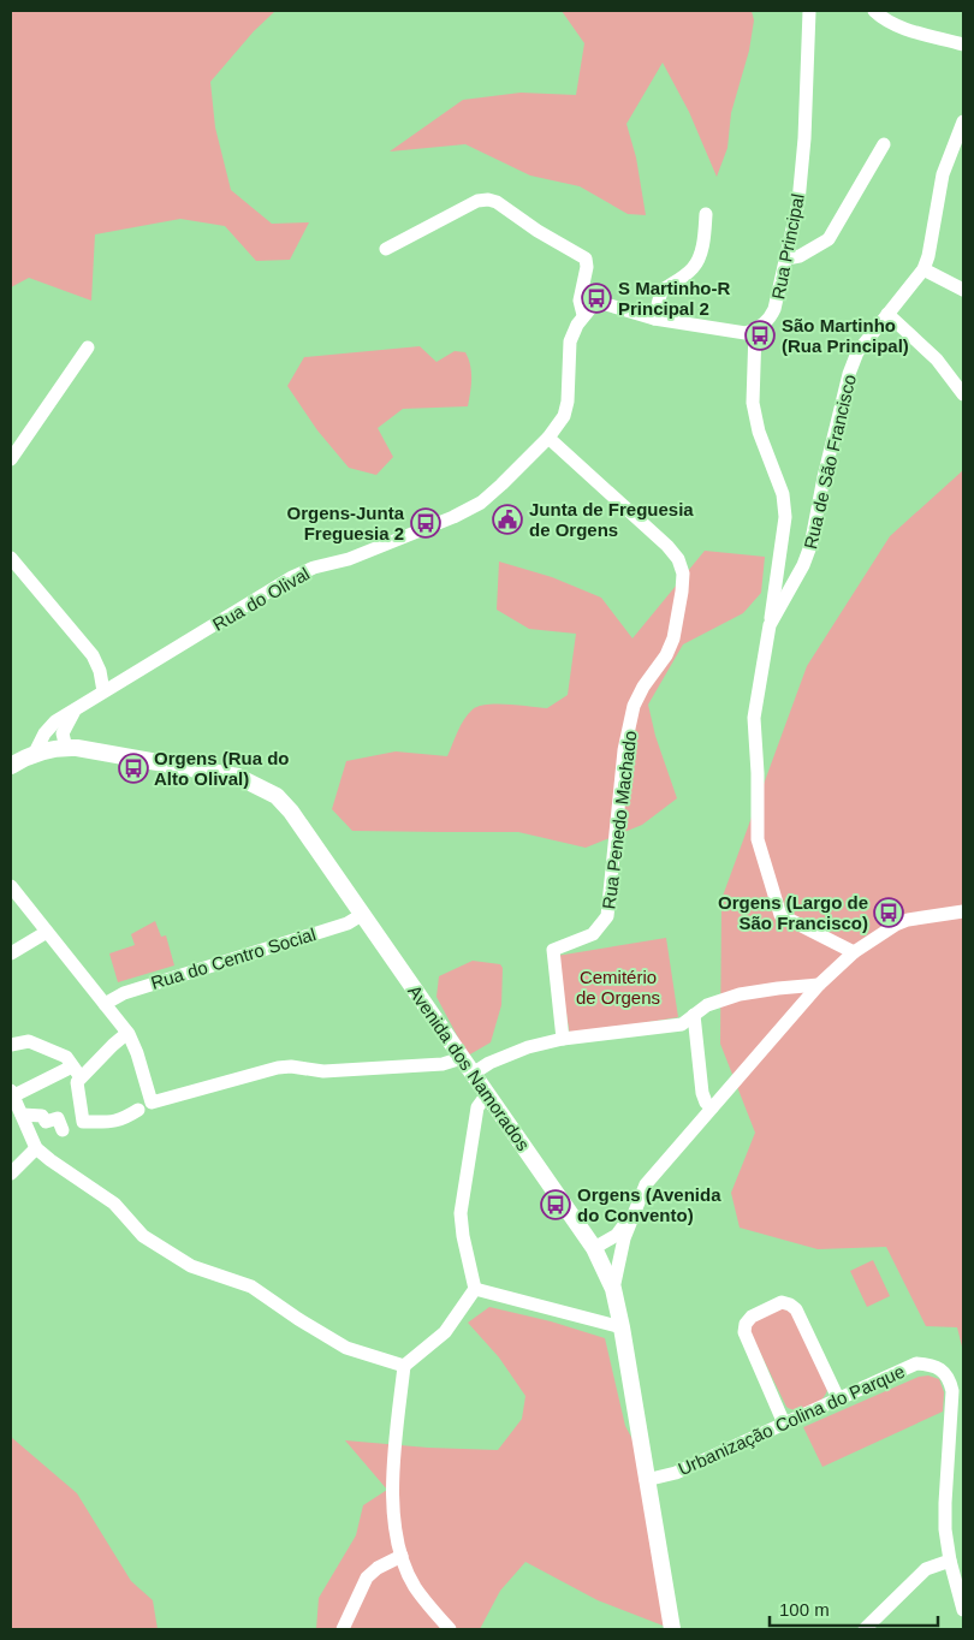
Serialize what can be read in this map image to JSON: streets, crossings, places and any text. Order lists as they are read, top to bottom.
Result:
{
  "streets": {
    "street": [
      "Rua Principal",
      "Rua de São Francisco",
      "Rua do Olival",
      "Rua Penedo Machado",
      "Rua do Centro Social",
      "Avenida dos Namorados",
      "Urbanização Colina do Parque"
    ]
  },
  "crossings": [
    ["Rua do Olival", "Rua Penedo Machado"],
    ["Rua do Olival", "Avenida dos Namorados"],
    ["Rua do Centro Social", "Avenida dos Namorados"],
    ["Avenida dos Namorados", "Urbanização Colina do Parque"]
  ],
  "parks": ["Cemitério de Orgens"],
  "places": {
    "bus stop": [
      "S Martinho-R Principal 2",
      "São Martinho (Rua Principal)",
      "Orgens-Junta Freguesia 2",
      "Orgens (Rua do Alto Olival)",
      "Orgens (Largo de São Francisco)",
      "Orgens (Avenida do Convento)"
    ],
    "public building": ["Junta de Freguesia de Orgens"]
  },
  "scale_bar": "100 m"
}
